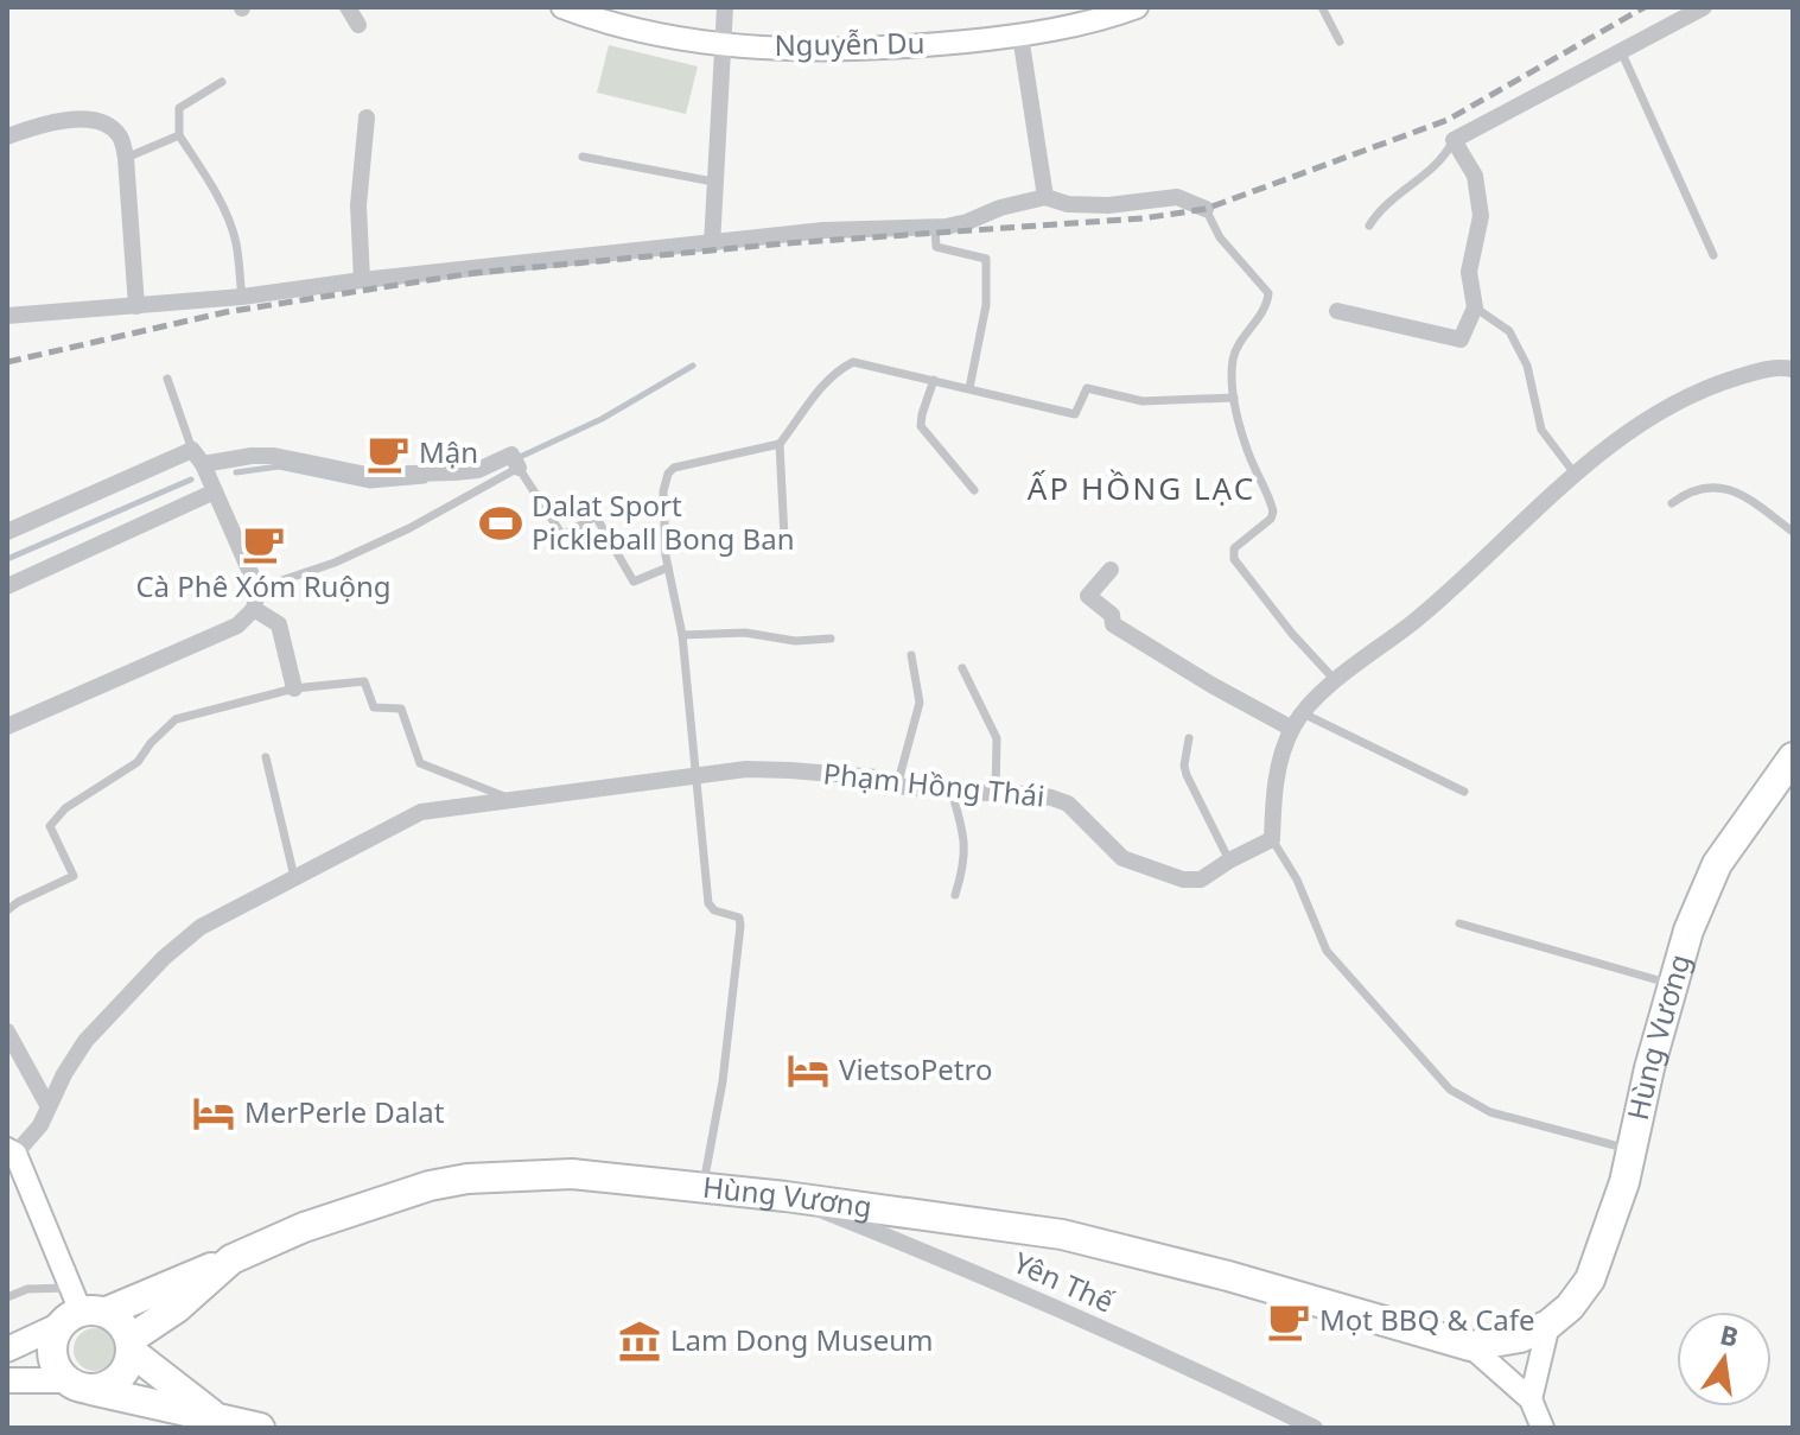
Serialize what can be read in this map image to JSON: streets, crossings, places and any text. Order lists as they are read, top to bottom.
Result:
{
  "streets": {
    "highway": ["Hùng Vương"],
    "street": ["Nguyễn Du", "Phạm Hồng Thái", "Yên Thế"]
  },
  "crossings": [
    ["Phạm Hồng Thái", "Hùng Vương"],
    ["Hùng Vương", "Yên Thế"]
  ],
  "districts": ["ẤP HỒNG LẠC"],
  "places": {
    "cafe": ["Mận", "Cà Phê Xóm Ruộng", "Mọt BBQ & Cafe"],
    "sports": ["Dalat Sport Pickleball Bong Ban"],
    "hotel": ["VietsoPetro", "MerPerle Dalat"],
    "museum": ["Lam Dong Museum"]
  },
  "north": "top"
}
